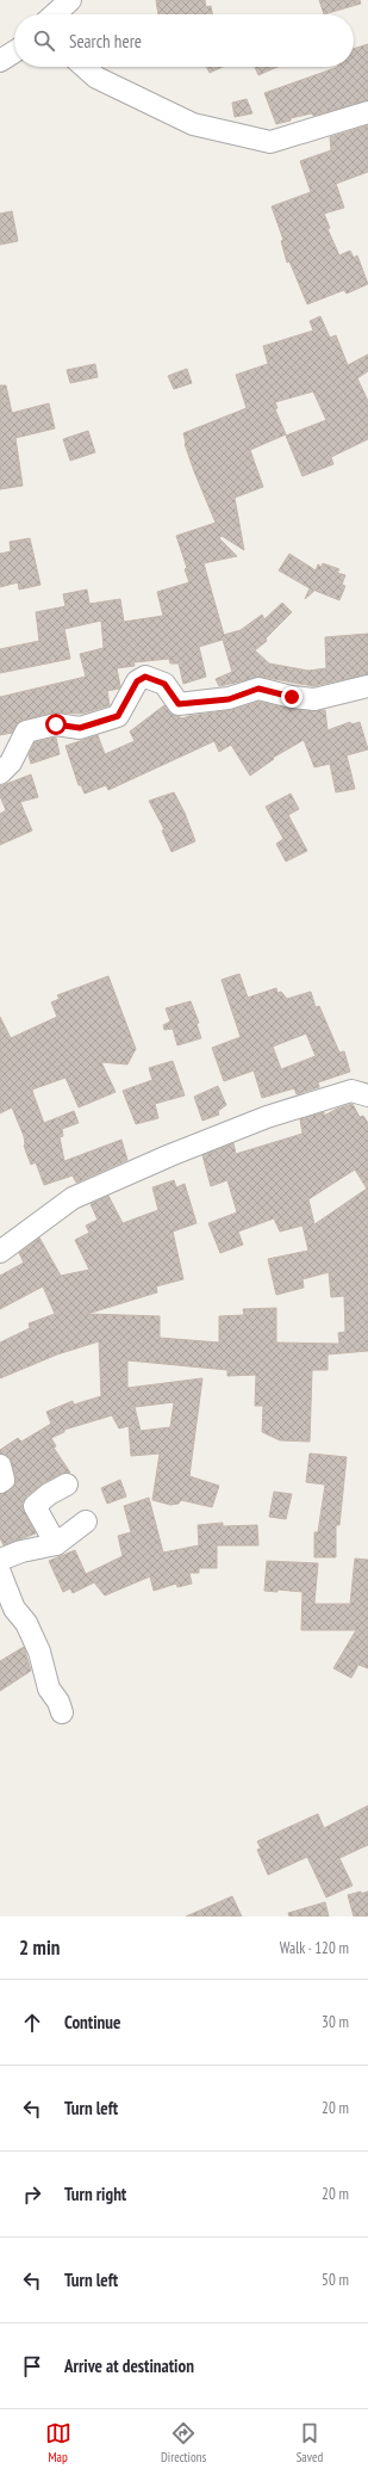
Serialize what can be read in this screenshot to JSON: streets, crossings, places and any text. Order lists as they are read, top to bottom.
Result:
{
  "page": {
    "search": "Search here",
    "heading": ["2 min", "Walk · 120 m"],
    "list": [
      ["Continue", "30 m"],
      ["Turn left", "20 m"],
      ["Turn right", "20 m"],
      ["Turn left", "50 m"],
      "Arrive at destination"
    ],
    "nav": ["Map", "Directions", "Saved"]
  }
}
